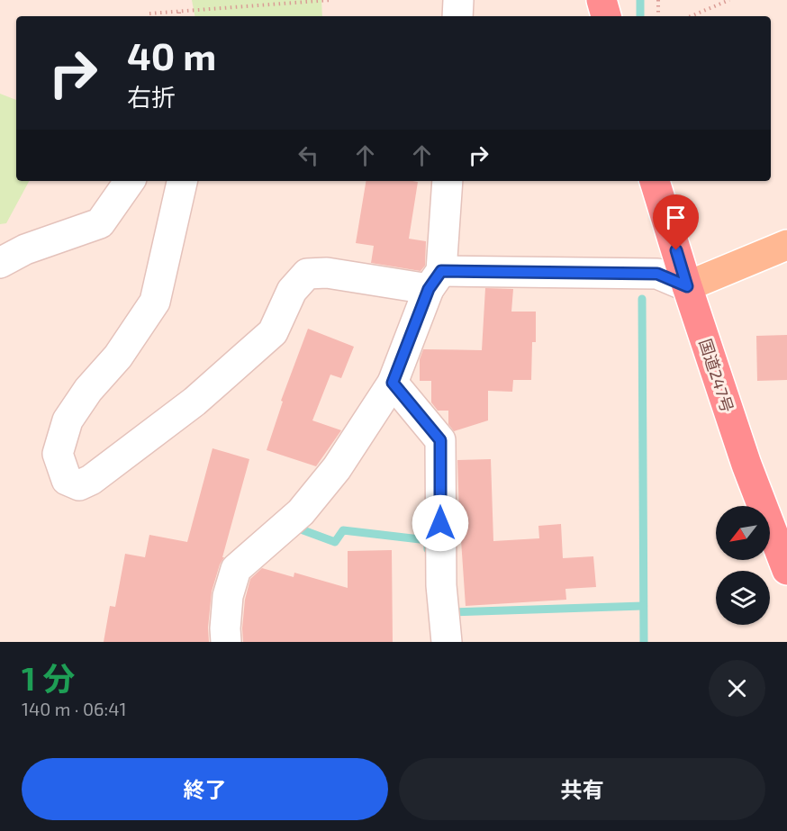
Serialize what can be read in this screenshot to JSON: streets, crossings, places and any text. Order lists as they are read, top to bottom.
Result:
{
  "streets": {
    "highway": ["国道247号"]
  },
  "north": "bottom left",
  "page": {
    "turn": ["40 m", "右折"],
    "heading": ["1 分", "140 m · 06:41"],
    "buttons": ["終了", "共有"]
  }
}
